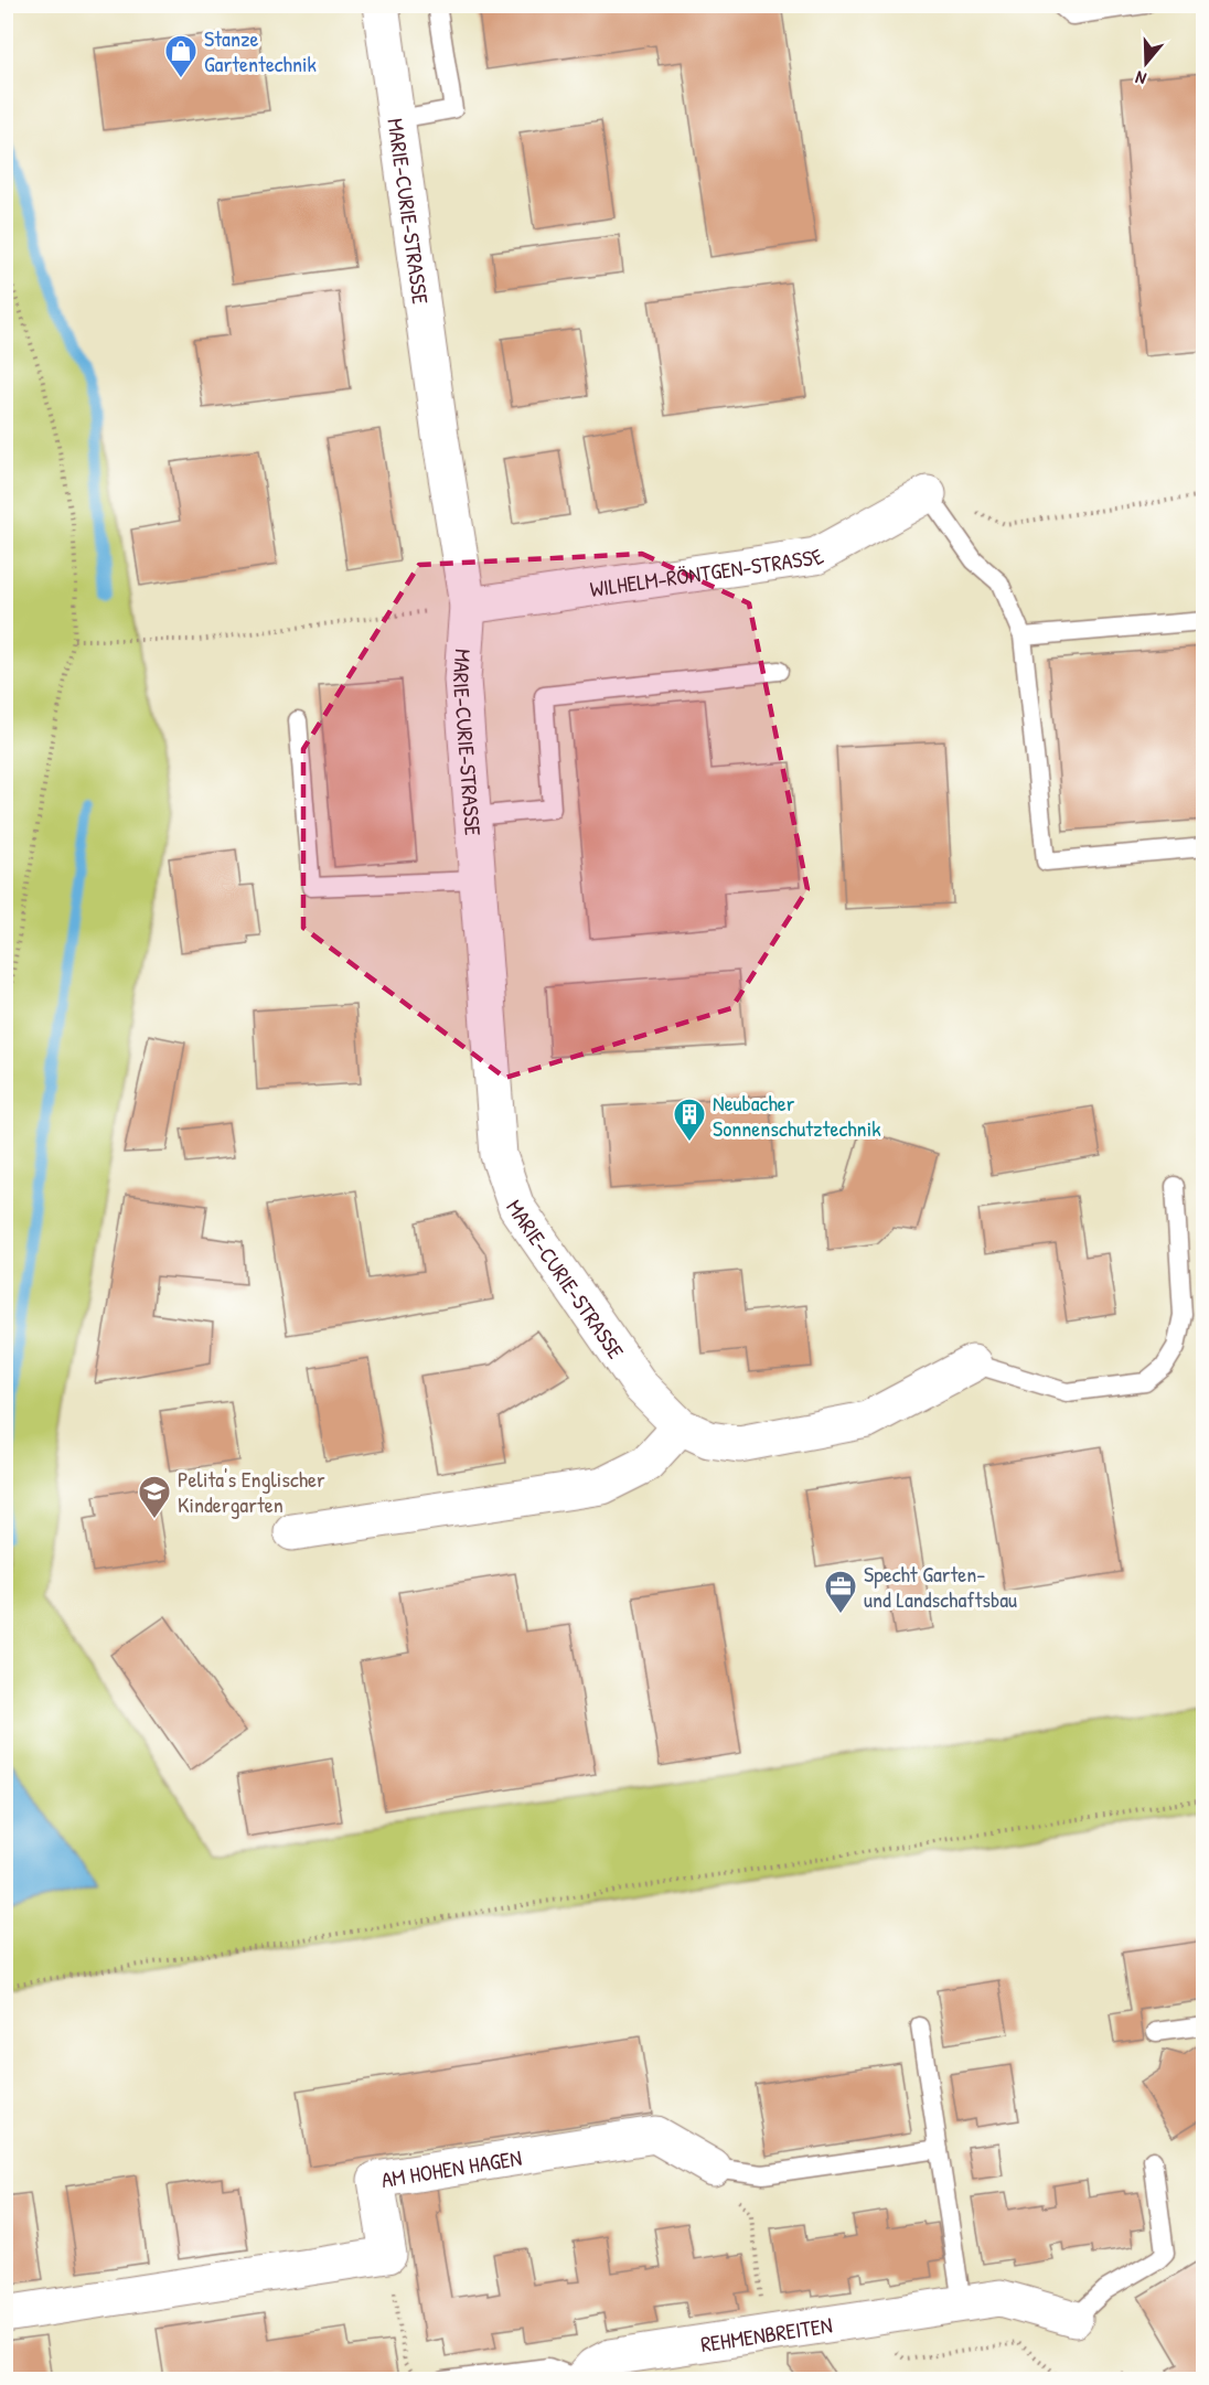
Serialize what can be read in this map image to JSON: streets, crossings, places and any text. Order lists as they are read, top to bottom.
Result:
{
  "streets": {
    "street": [
      "MARIE-CURIE-STRASSE",
      "WILHELM-RÖNTGEN-STRASSE",
      "AM HOHEN HAGEN",
      "REHMENBREITEN"
    ]
  },
  "crossings": [
    ["MARIE-CURIE-STRASSE", "WILHELM-RÖNTGEN-STRASSE"]
  ],
  "places": {
    "shop": ["Stanze Gartentechnik"],
    "building": ["Neubacher Sonnenschutztechnik"],
    "school or university": ["Pelita's Englischer Kindergarten"],
    "office": ["Specht Garten- und Landschaftsbau"]
  },
  "north": "bottom"
}
